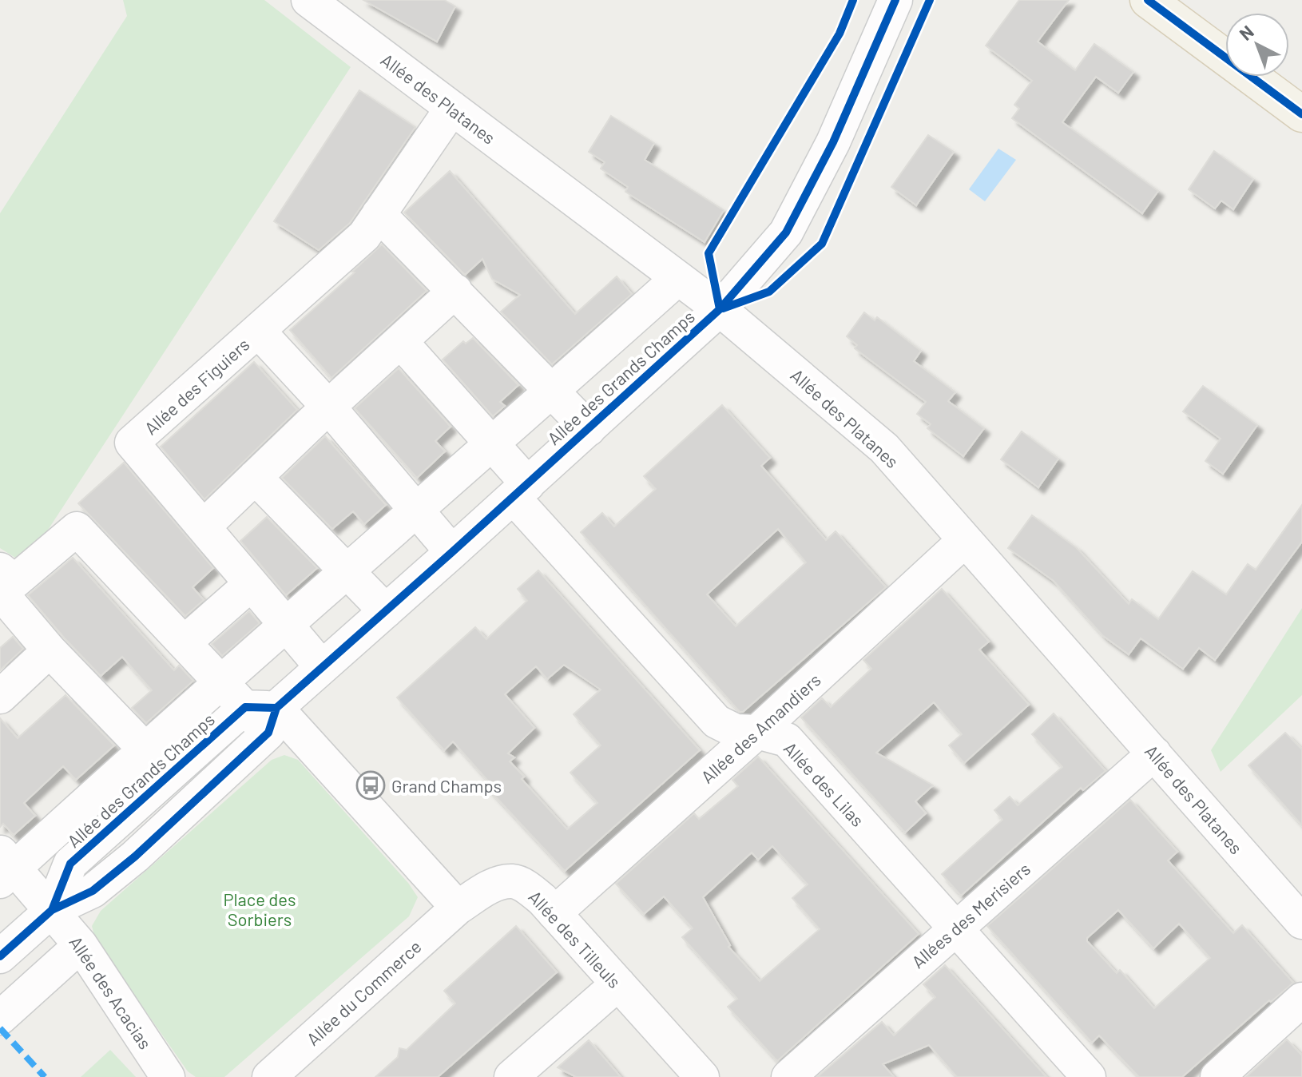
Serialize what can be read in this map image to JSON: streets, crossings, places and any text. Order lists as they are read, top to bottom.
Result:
{
  "streets": {
    "street": [
      "Allée des Platanes",
      "Allée des Grands Champs",
      "Allée des Figuiers",
      "Allée des Amandiers",
      "Allée des Lilas",
      "Allées des Merisiers",
      "Allée des Tilleuls",
      "Allée des Acacias",
      "Allée du Commerce"
    ]
  },
  "crossings": [
    ["Allée des Platanes", "Allée des Grands Champs"],
    ["Allée des Platanes", "Allée des Figuiers"],
    ["Allée des Platanes", "Allée des Amandiers"],
    ["Allée des Platanes", "Allées des Merisiers"],
    ["Allée des Grands Champs", "Allée des Figuiers"],
    ["Allée des Grands Champs", "Allée des Lilas"],
    ["Allée des Grands Champs", "Allée des Acacias"],
    ["Allée des Amandiers", "Allée des Lilas"],
    ["Allée des Amandiers", "Allée des Tilleuls"],
    ["Allée des Lilas", "Allées des Merisiers"],
    ["Allée des Tilleuls", "Allée du Commerce"]
  ],
  "parks": ["Place des Sorbiers"],
  "places": {
    "bus stop": ["Grand Champs"]
  },
  "north": "top left"
}
